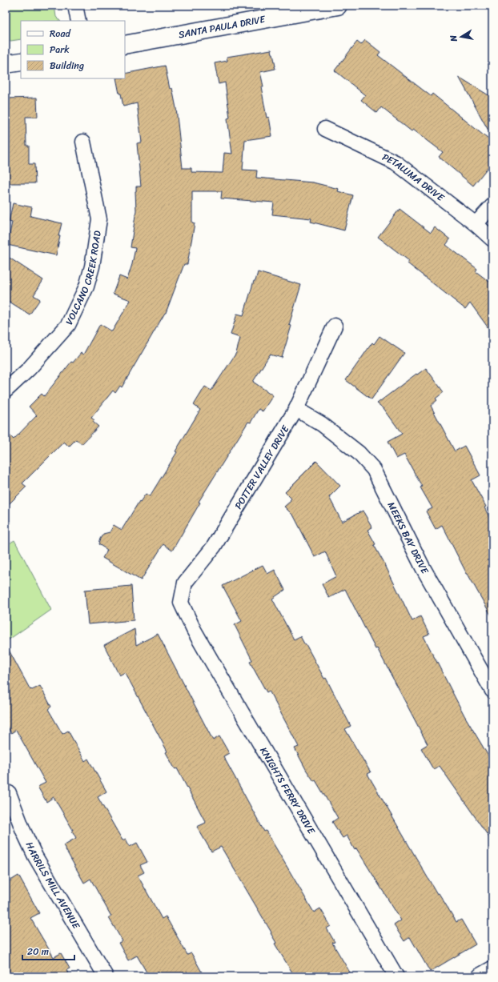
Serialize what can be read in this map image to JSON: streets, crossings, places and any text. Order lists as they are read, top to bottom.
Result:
{
  "streets": {
    "street": [
      "SANTA PAULA DRIVE",
      "PETALUMA DRIVE",
      "VOLCANO CREEK ROAD",
      "POTTER VALLEY DRIVE",
      "MEEKS BAY DRIVE",
      "KNIGHTS FERRY DRIVE",
      "HARRILS MILL AVENUE"
    ]
  },
  "crossings": [
    ["POTTER VALLEY DRIVE", "MEEKS BAY DRIVE"],
    ["POTTER VALLEY DRIVE", "KNIGHTS FERRY DRIVE"]
  ],
  "legend": ["Road", "Park", "Building"],
  "scale_bar": "20 m",
  "north": "left"
}
